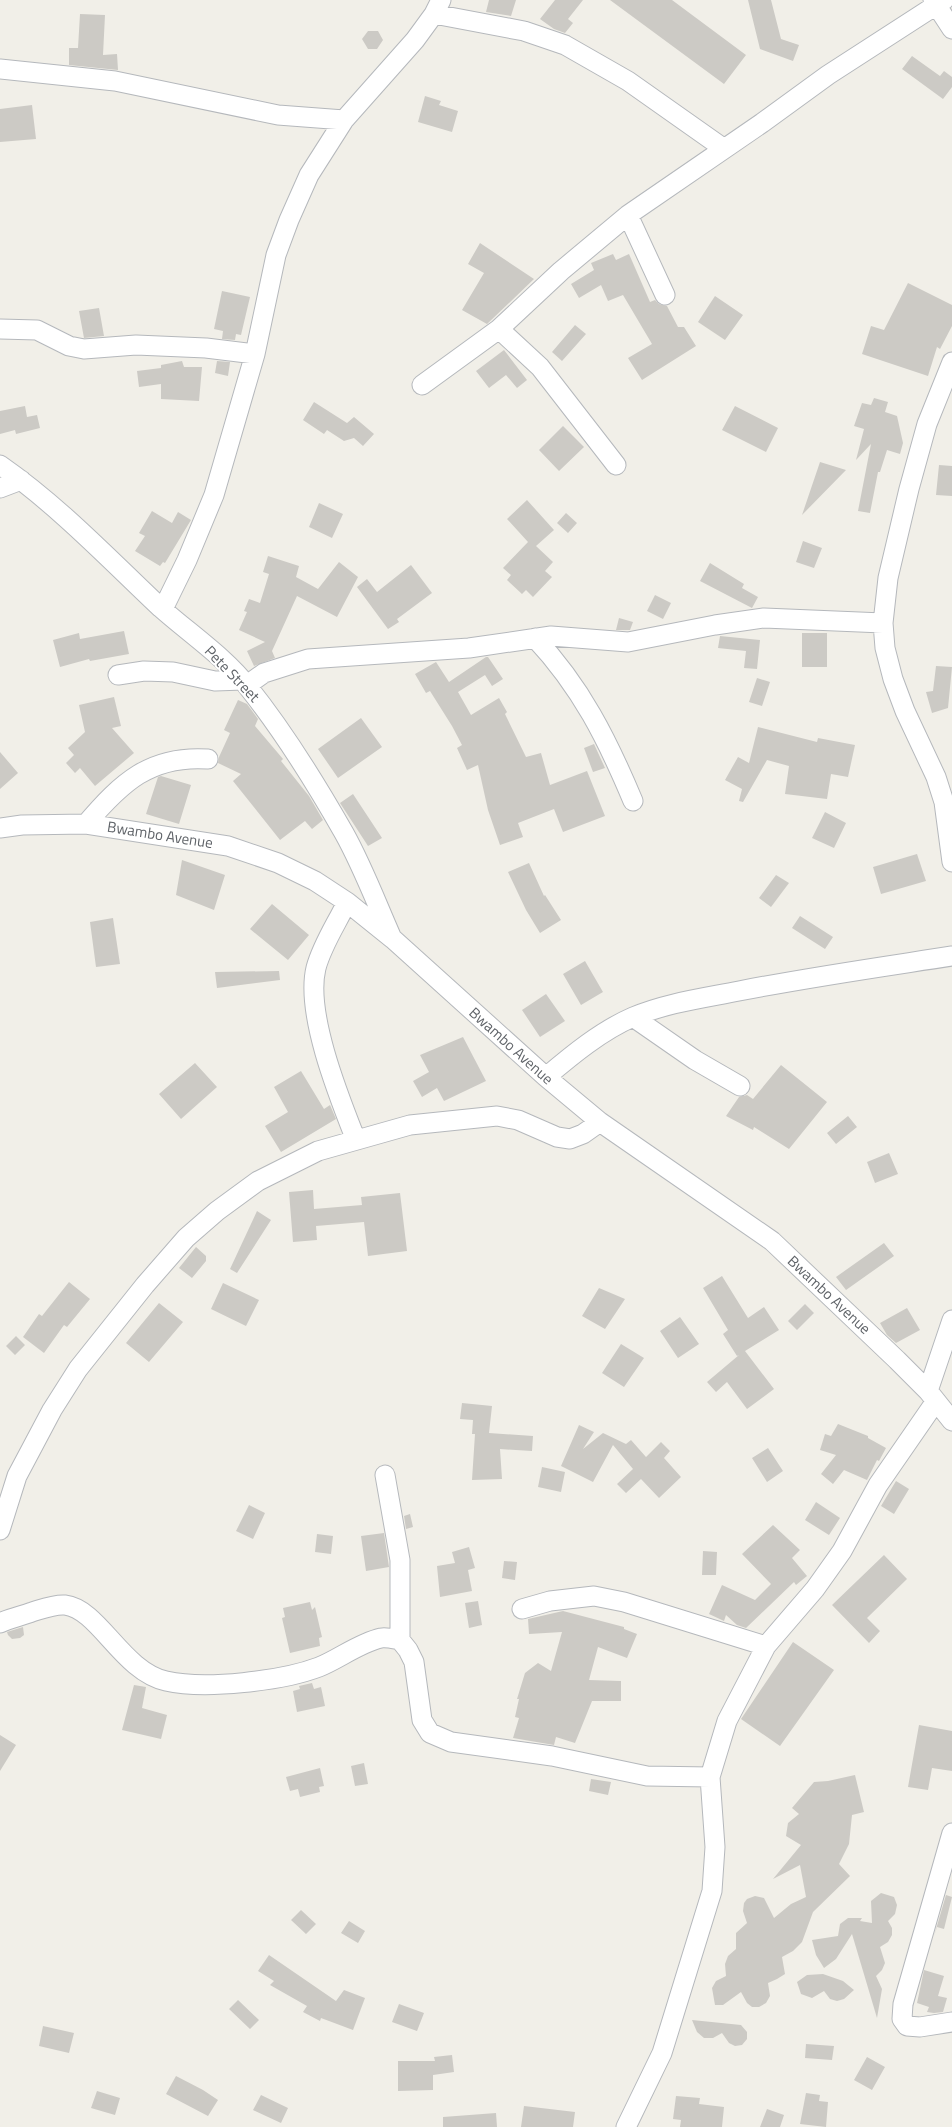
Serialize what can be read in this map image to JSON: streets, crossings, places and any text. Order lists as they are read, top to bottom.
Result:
{
  "streets": {
    "street": ["Pete Street", "Bwambo Avenue"]
  },
  "crossings": [
    ["Pete Street", "Bwambo Avenue"]
  ]
}
